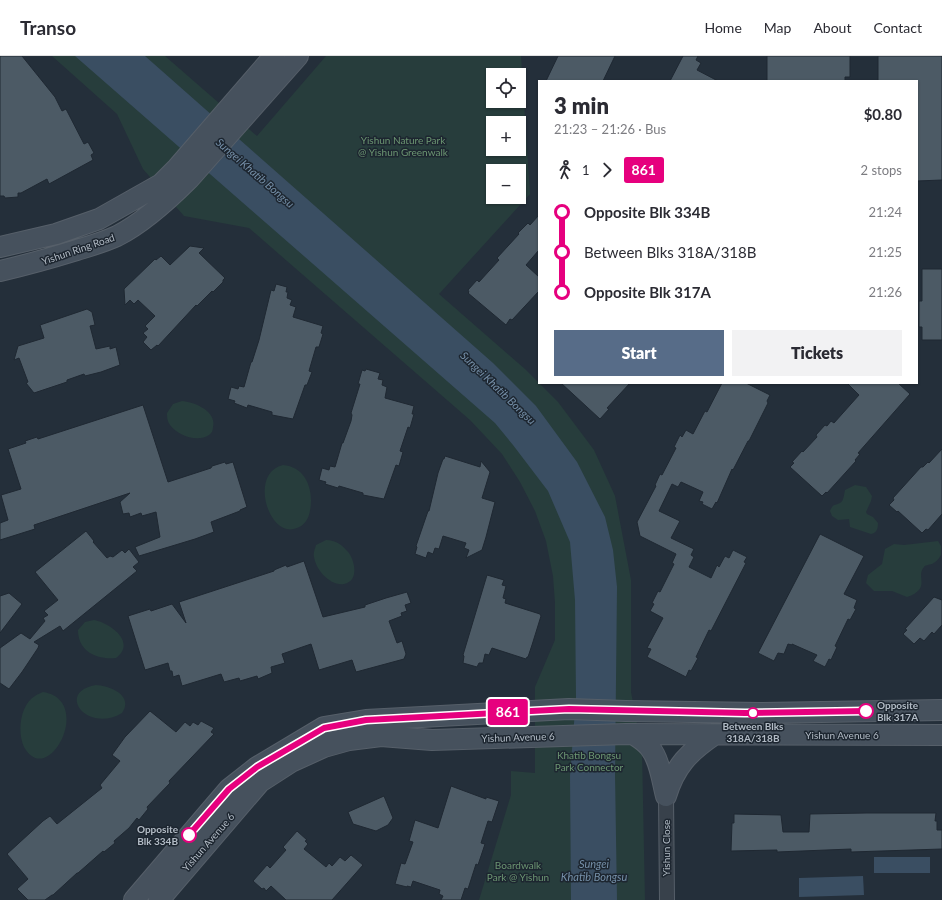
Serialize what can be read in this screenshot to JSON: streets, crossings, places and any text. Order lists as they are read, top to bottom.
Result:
{
  "streets": {
    "main road": ["Yishun Ring Road", "Yishun Avenue 6"],
    "street": ["Yishun Close"]
  },
  "water": ["Sungei Khatib Bongsu"],
  "parks": ["Yishun Nature Park @ Yishun Greenwalk", "Khatib Bongsu Park Connector", "Boardwalk Park @ Yishun"],
  "places": ["Opposite Blk 317A", "Between Blks 318A/318B", "Opposite Blk 334B"],
  "lines": ["bus line 861"],
  "page": {
    "header": "Transo",
    "nav": [
      "Home",
      "Map",
      "About",
      "Contact"
    ],
    "on_map": "861",
    "map_buttons": ["+", "−"],
    "heading": ["3 min", "21:23 – 21:26 · Bus", "$0.80"],
    "legs": ["1", "861", "2 stops"],
    "list": [
      {
        "name": "Opposite Blk 334B",
        "value": "21:24"
      },
      {
        "name": "Between Blks 318A/318B",
        "value": "21:25"
      },
      {
        "name": "Opposite Blk 317A",
        "value": "21:26"
      }
    ],
    "buttons": ["Start", "Tickets"]
  }
}
